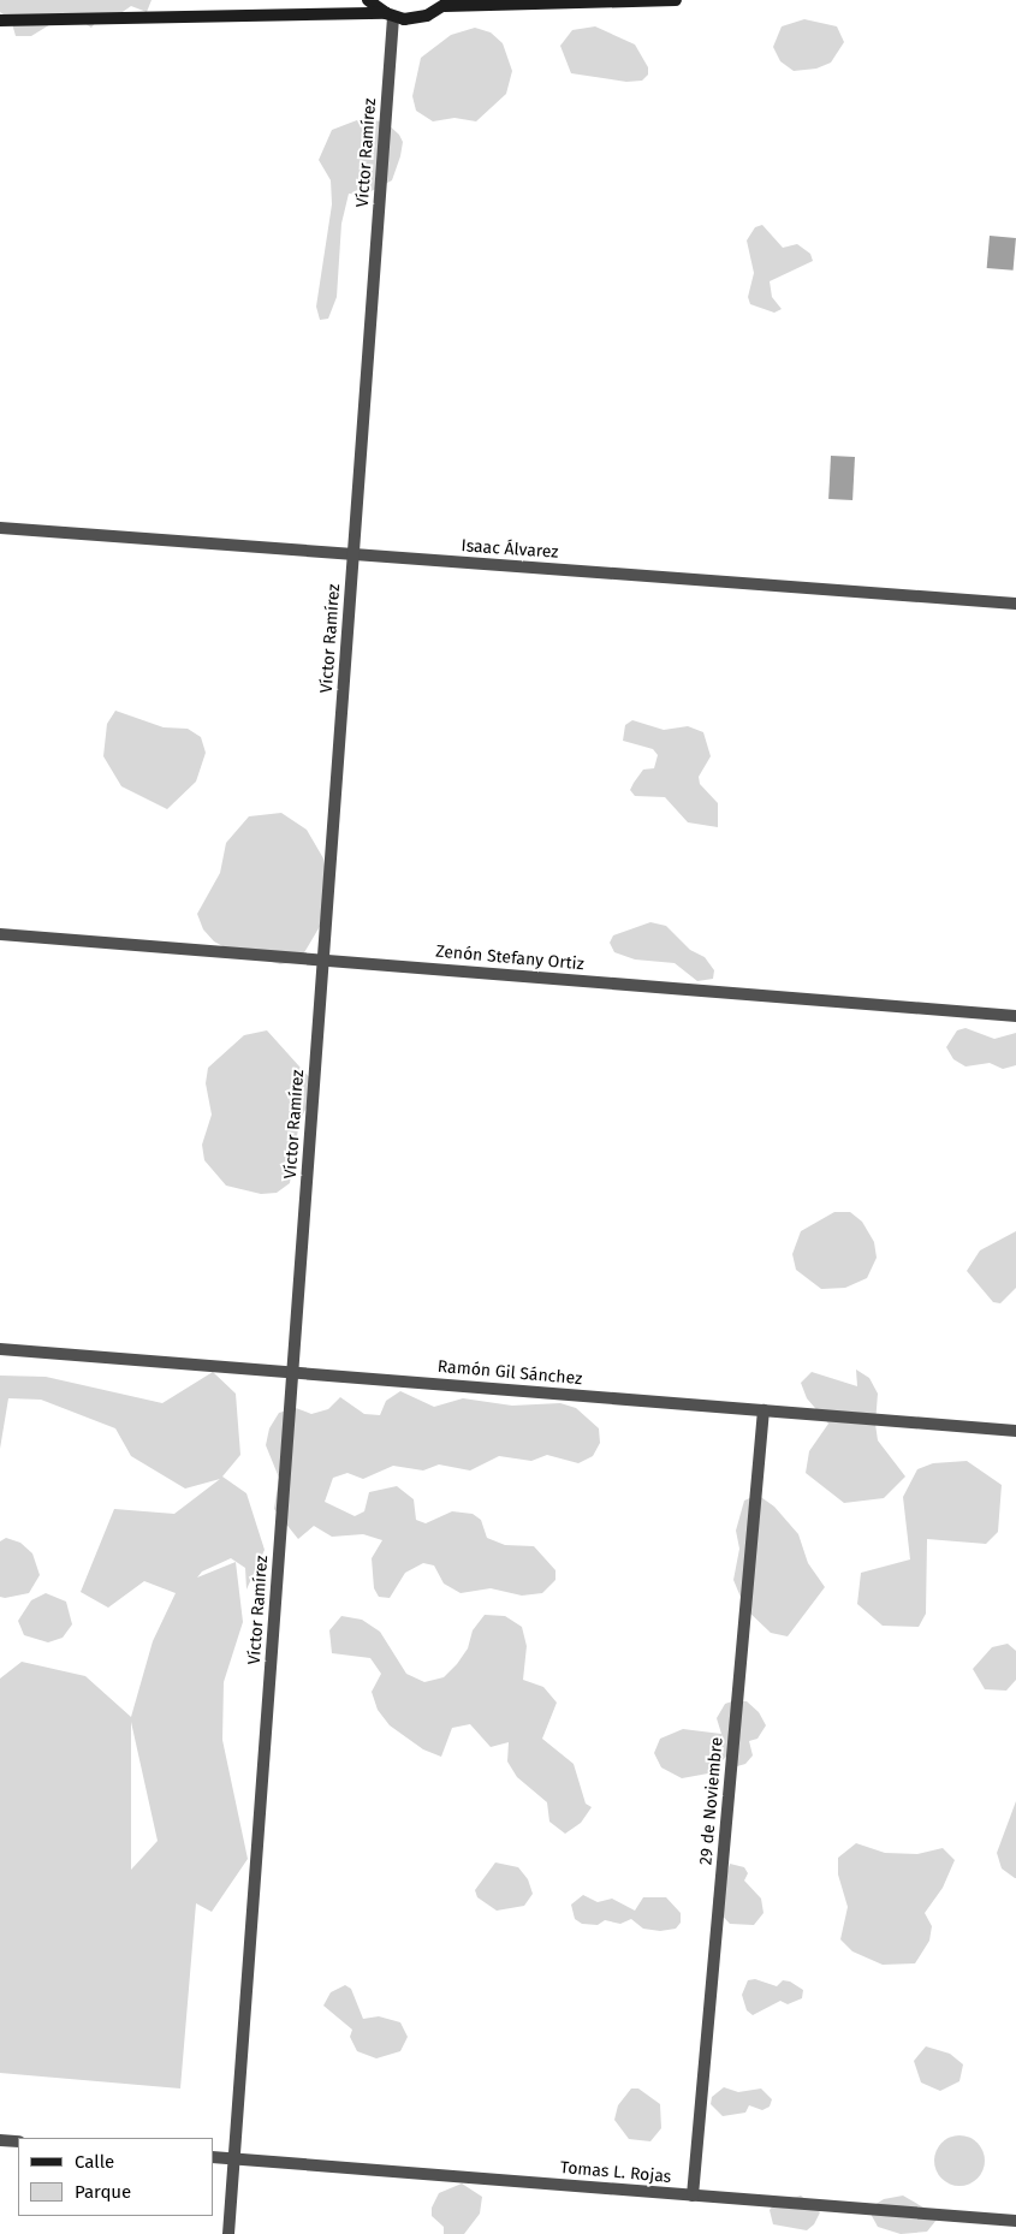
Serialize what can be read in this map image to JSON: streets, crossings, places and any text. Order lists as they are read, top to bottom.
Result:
{
  "streets": {
    "street": [
      "Víctor Ramírez",
      "Isaac Álvarez",
      "Zenón Stefany Ortiz",
      "Ramón Gil Sánchez",
      "29 de Noviembre",
      "Tomas L. Rojas"
    ]
  },
  "crossings": [
    ["Víctor Ramírez", "Isaac Álvarez"],
    ["Víctor Ramírez", "Zenón Stefany Ortiz"],
    ["Víctor Ramírez", "Ramón Gil Sánchez"],
    ["Víctor Ramírez", "Tomas L. Rojas"],
    ["Ramón Gil Sánchez", "29 de Noviembre"],
    ["29 de Noviembre", "Tomas L. Rojas"]
  ],
  "legend": ["Calle", "Parque"]
}
